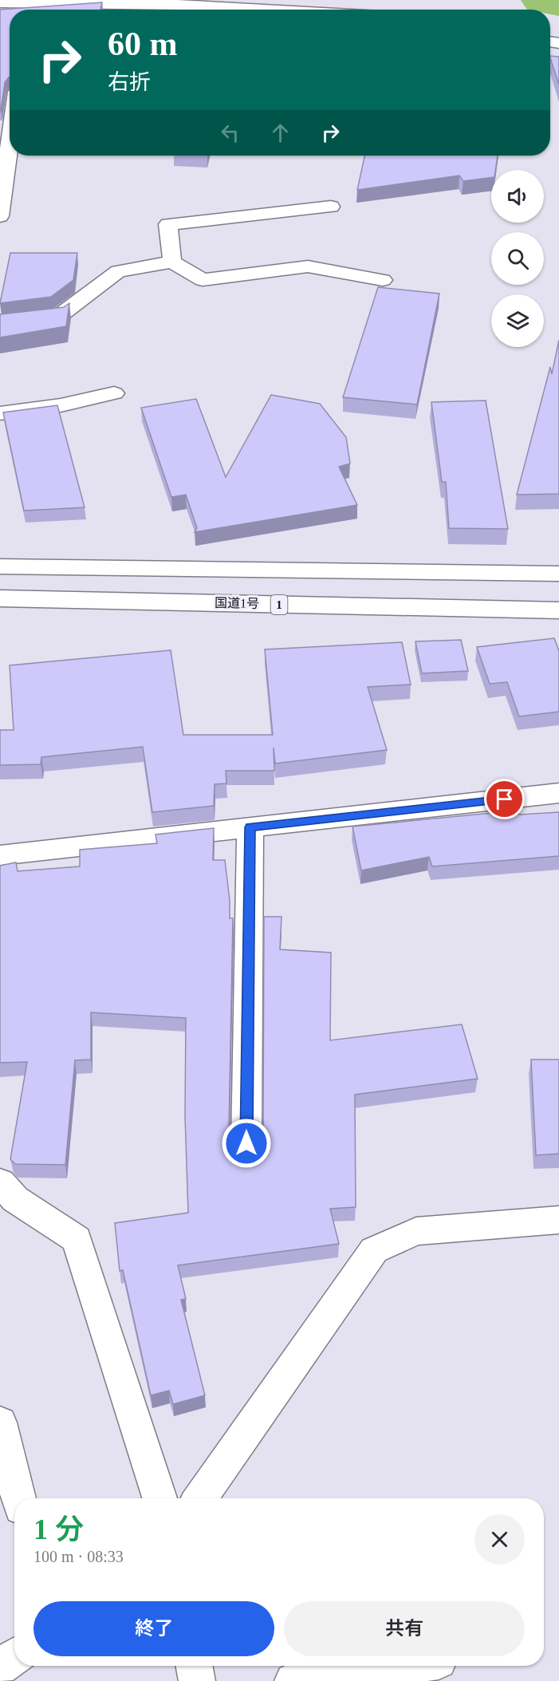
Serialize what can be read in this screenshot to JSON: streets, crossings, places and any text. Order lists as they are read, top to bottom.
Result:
{
  "streets": {
    "main road": ["国道1号", "1"]
  },
  "page": {
    "turn": ["60 m", "右折"],
    "heading": ["1 分", "100 m · 08:33"],
    "buttons": ["終了", "共有"]
  }
}
